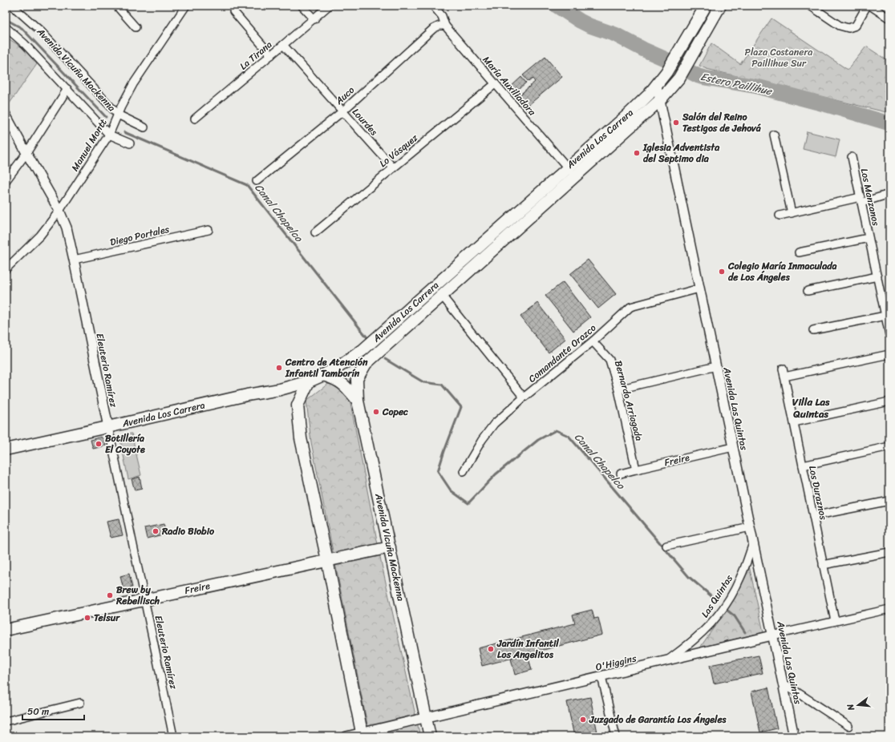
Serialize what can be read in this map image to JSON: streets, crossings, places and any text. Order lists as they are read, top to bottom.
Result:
{
  "streets": {
    "main road": ["Avenida Vicuña Mackenna", "Avenida Los Carrera", "Freire"],
    "street": [
      "La Tirana",
      "María Auxiliadora",
      "Auco",
      "Lourdes",
      "Manuel Montt",
      "Lo Vásquez",
      "Los Manzanos",
      "Diego Portales",
      "Comandante Orozco",
      "Eleuterio Ramírez",
      "Bernardo Arriagada",
      "Avenida Las Quintas",
      "Los Duraznos",
      "Las Quintas",
      "O'Higgins"
    ]
  },
  "crossings": [
    ["La Tirana", "Lourdes"],
    ["Avenida Vicuña Mackenna", "Avenida Los Carrera"],
    ["Avenida Vicuña Mackenna", "Manuel Montt"],
    ["Avenida Vicuña Mackenna", "Freire"],
    ["Avenida Vicuña Mackenna", "O'Higgins"],
    ["María Auxiliadora", "Auco"],
    ["María Auxiliadora", "Avenida Los Carrera"],
    ["María Auxiliadora", "Lo Vásquez"],
    ["Auco", "Lourdes"],
    ["Lourdes", "Lo Vásquez"],
    ["Avenida Los Carrera", "Eleuterio Ramírez"],
    ["Avenida Los Carrera", "Avenida Las Quintas"],
    ["Manuel Montt", "Eleuterio Ramírez"],
    ["Diego Portales", "Eleuterio Ramírez"],
    ["Comandante Orozco", "Bernardo Arriagada"],
    ["Comandante Orozco", "Avenida Las Quintas"],
    ["Eleuterio Ramírez", "Freire"],
    ["Bernardo Arriagada", "Freire"],
    ["Avenida Las Quintas", "Freire"],
    ["Avenida Las Quintas", "Las Quintas"],
    ["Avenida Las Quintas", "O'Higgins"],
    ["Los Duraznos", "O'Higgins"],
    ["Las Quintas", "O'Higgins"]
  ],
  "districts": ["Villa Las Quintas"],
  "water": ["Estero Paillihue", "Canal Chapelco"],
  "parks": ["Plaza Costanera Paillihue Sur"],
  "places": [
    "Salón del Reino Testigos de Jehová",
    "Iglesia Adventista del Septimo dia",
    "Colegio María Inmaculada de Los Ángeles",
    "Centro de Atención Infantil Tamborín",
    "Copec",
    "Botillería El Coyote",
    "Radio Biobio",
    "Brew by Rebellisch",
    "Telsur",
    "Jardín Infantil Los Angelitos",
    "Juzgado de Garantía Los Ángeles"
  ],
  "scale_bar": "50 m",
  "north": "left"
}
